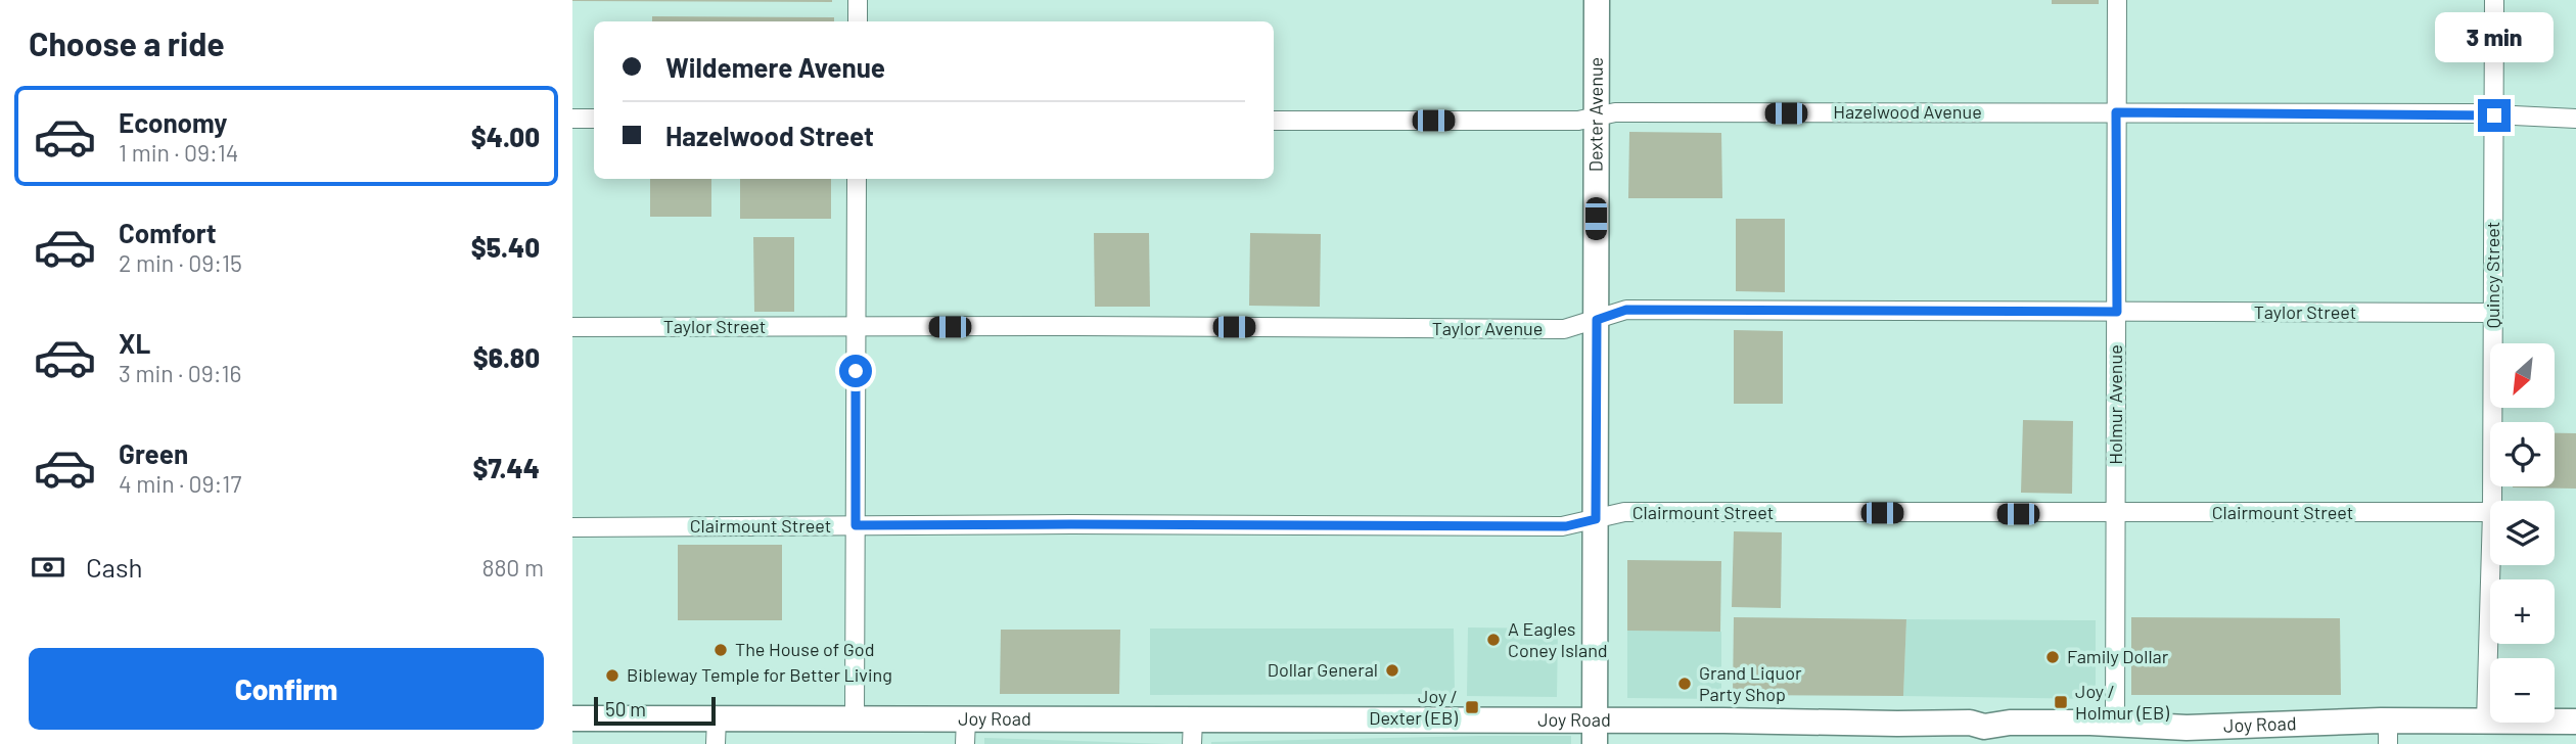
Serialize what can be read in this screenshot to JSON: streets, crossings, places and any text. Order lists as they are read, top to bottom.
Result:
{
  "streets": {
    "street": [
      "Hazelwood Avenue",
      "Dexter Avenue",
      "Quincy Street",
      "Taylor Street",
      "Taylor Avenue",
      "Holmur Avenue",
      "Clairmount Street",
      "Joy Road"
    ]
  },
  "crossings": [
    ["Hazelwood Avenue", "Dexter Avenue"],
    ["Hazelwood Avenue", "Quincy Street"],
    ["Hazelwood Avenue", "Holmur Avenue"],
    ["Dexter Avenue", "Taylor Avenue"],
    ["Dexter Avenue", "Clairmount Street"],
    ["Dexter Avenue", "Joy Road"],
    ["Quincy Street", "Taylor Street"],
    ["Quincy Street", "Joy Road"],
    ["Taylor Street", "Taylor Avenue"],
    ["Taylor Street", "Holmur Avenue"],
    ["Taylor Avenue", "Holmur Avenue"],
    ["Holmur Avenue", "Clairmount Street"],
    ["Holmur Avenue", "Joy Road"]
  ],
  "places": {
    "other": [
      "A Eagles Coney Island",
      "The House of God",
      "Family Dollar",
      "Dollar General",
      "Bibleway Temple for Better Living",
      "Grand Liquor Party Shop"
    ],
    "transit": ["Joy / Holmur (EB)", "Joy / Dexter (EB)"]
  },
  "scale_bar": "50 m",
  "north": "bottom left",
  "page": {
    "heading": "Choose a ride",
    "bubble": "3 min",
    "banner": ["Wildemere Avenue", "Hazelwood Street"],
    "list": [
      {
        "name": "Economy",
        "note": "1 min · 09:14",
        "value": "$4.00"
      },
      {
        "name": "Comfort",
        "note": "2 min · 09:15",
        "value": "$5.40"
      },
      {
        "name": "XL",
        "note": "3 min · 09:16",
        "value": "$6.80"
      },
      {
        "name": "Green",
        "note": "4 min · 09:17",
        "value": "$7.44"
      }
    ],
    "map_buttons": ["+", "−"],
    "pay": ["Cash", "880 m"],
    "buttons": "Confirm",
    "scale": "50 m"
  }
}
